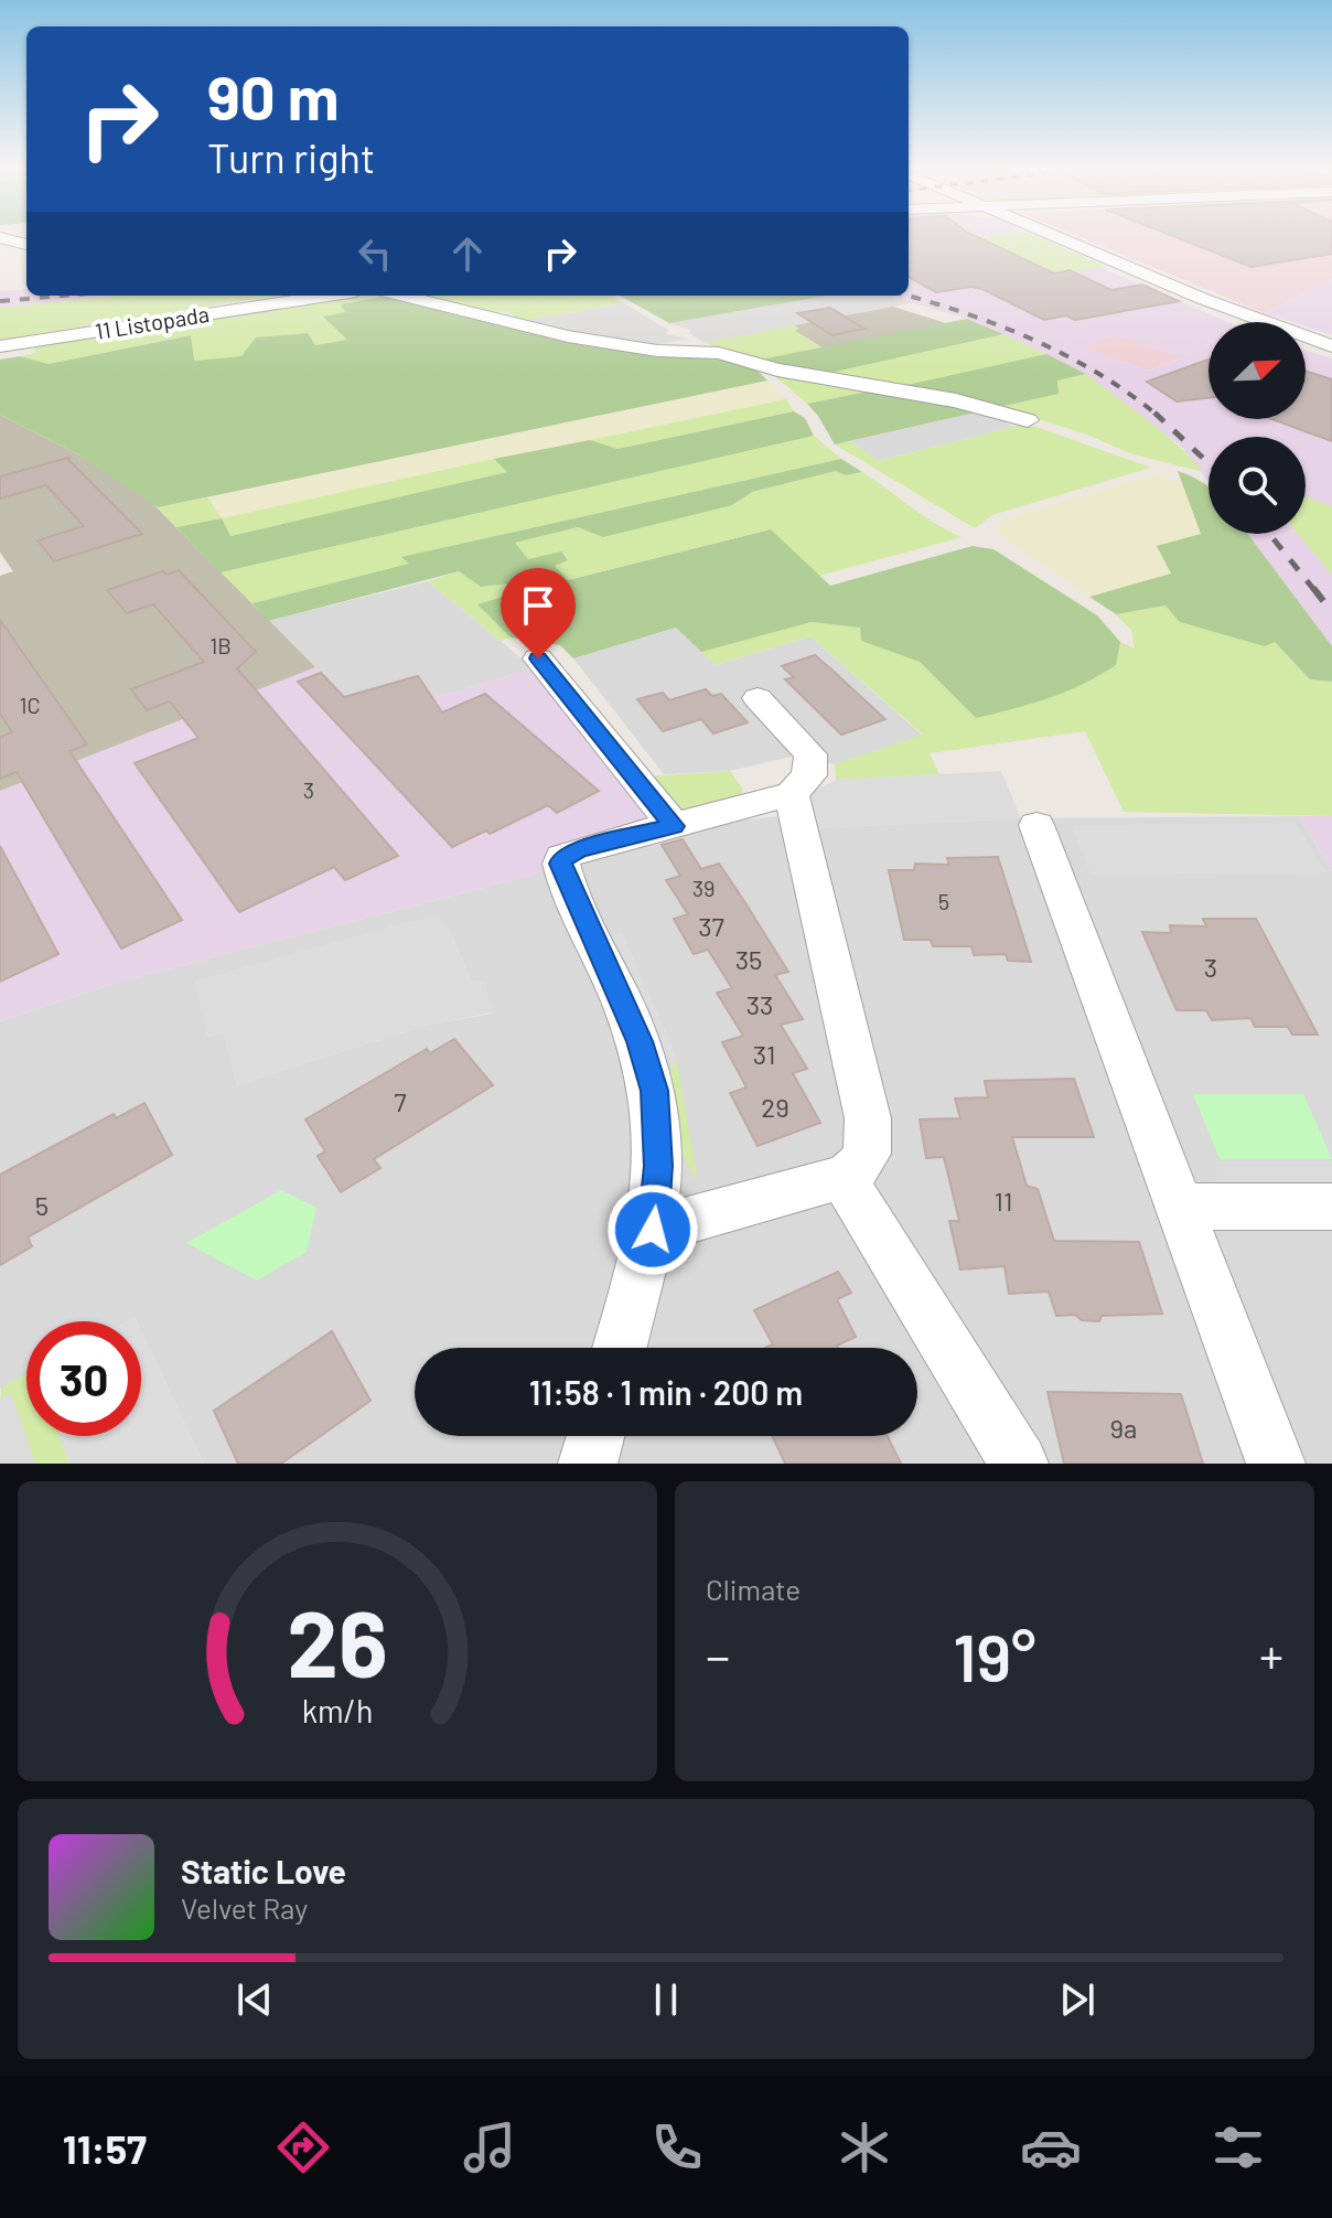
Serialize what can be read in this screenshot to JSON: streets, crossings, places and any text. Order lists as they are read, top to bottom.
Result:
{
  "streets": {
    "street": ["11 Listopada"]
  },
  "house_numbers": [
    "1B",
    "1C",
    "3",
    "39",
    "5",
    "37",
    "35",
    "3",
    "33",
    "31",
    "7",
    "29",
    "11",
    "5",
    "9a"
  ],
  "north": "top right",
  "page": {
    "turn": ["90 m", "Turn right"],
    "limit": "30",
    "trip": "11:58 · 1 min · 200 m",
    "tile": "Climate",
    "heat": ["−", "19°", "+"],
    "song": ["Static Love", "Velvet Ray"],
    "tabs": "11:57",
    "gauge": ["26", "km/h"]
  }
}
